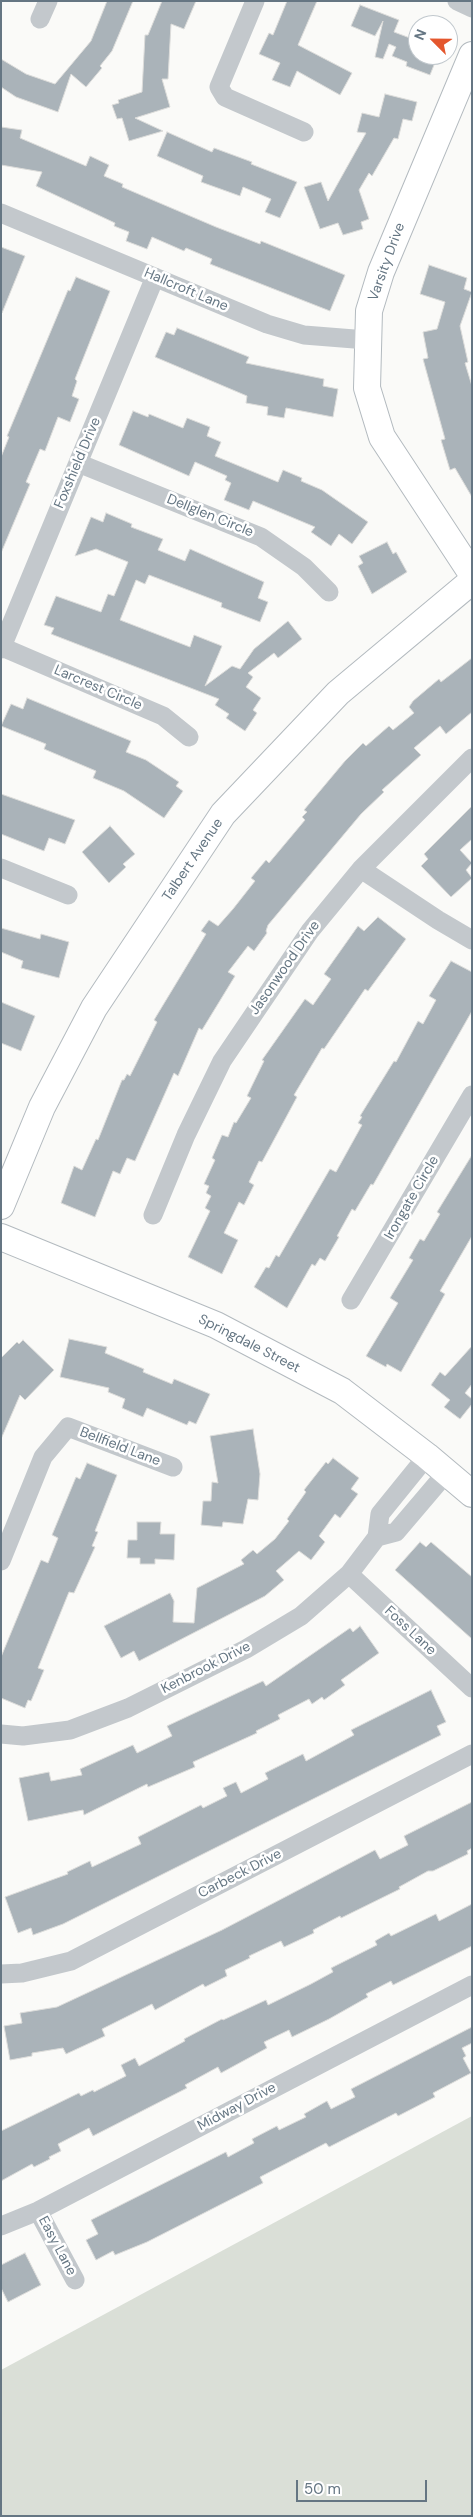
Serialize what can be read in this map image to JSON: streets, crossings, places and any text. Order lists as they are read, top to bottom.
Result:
{
  "streets": {
    "street": [
      "Varsity Drive",
      "Hallcroft Lane",
      "Foxshield Drive",
      "Dellglen Circle",
      "Larcrest Circle",
      "Talbert Avenue",
      "Jasonwood Drive",
      "Irongate Circle",
      "Springdale Street",
      "Bellfield Lane",
      "Foss Lane",
      "Kenbrook Drive",
      "Carbeck Drive",
      "Midway Drive",
      "Easy Lane"
    ]
  },
  "crossings": [
    ["Varsity Drive", "Hallcroft Lane"],
    ["Hallcroft Lane", "Foxshield Drive"],
    ["Foxshield Drive", "Dellglen Circle"],
    ["Foxshield Drive", "Larcrest Circle"],
    ["Springdale Street", "Kenbrook Drive"],
    ["Foss Lane", "Kenbrook Drive"],
    ["Midway Drive", "Easy Lane"]
  ],
  "scale_bar": "50 m",
  "north": "top left"
}
